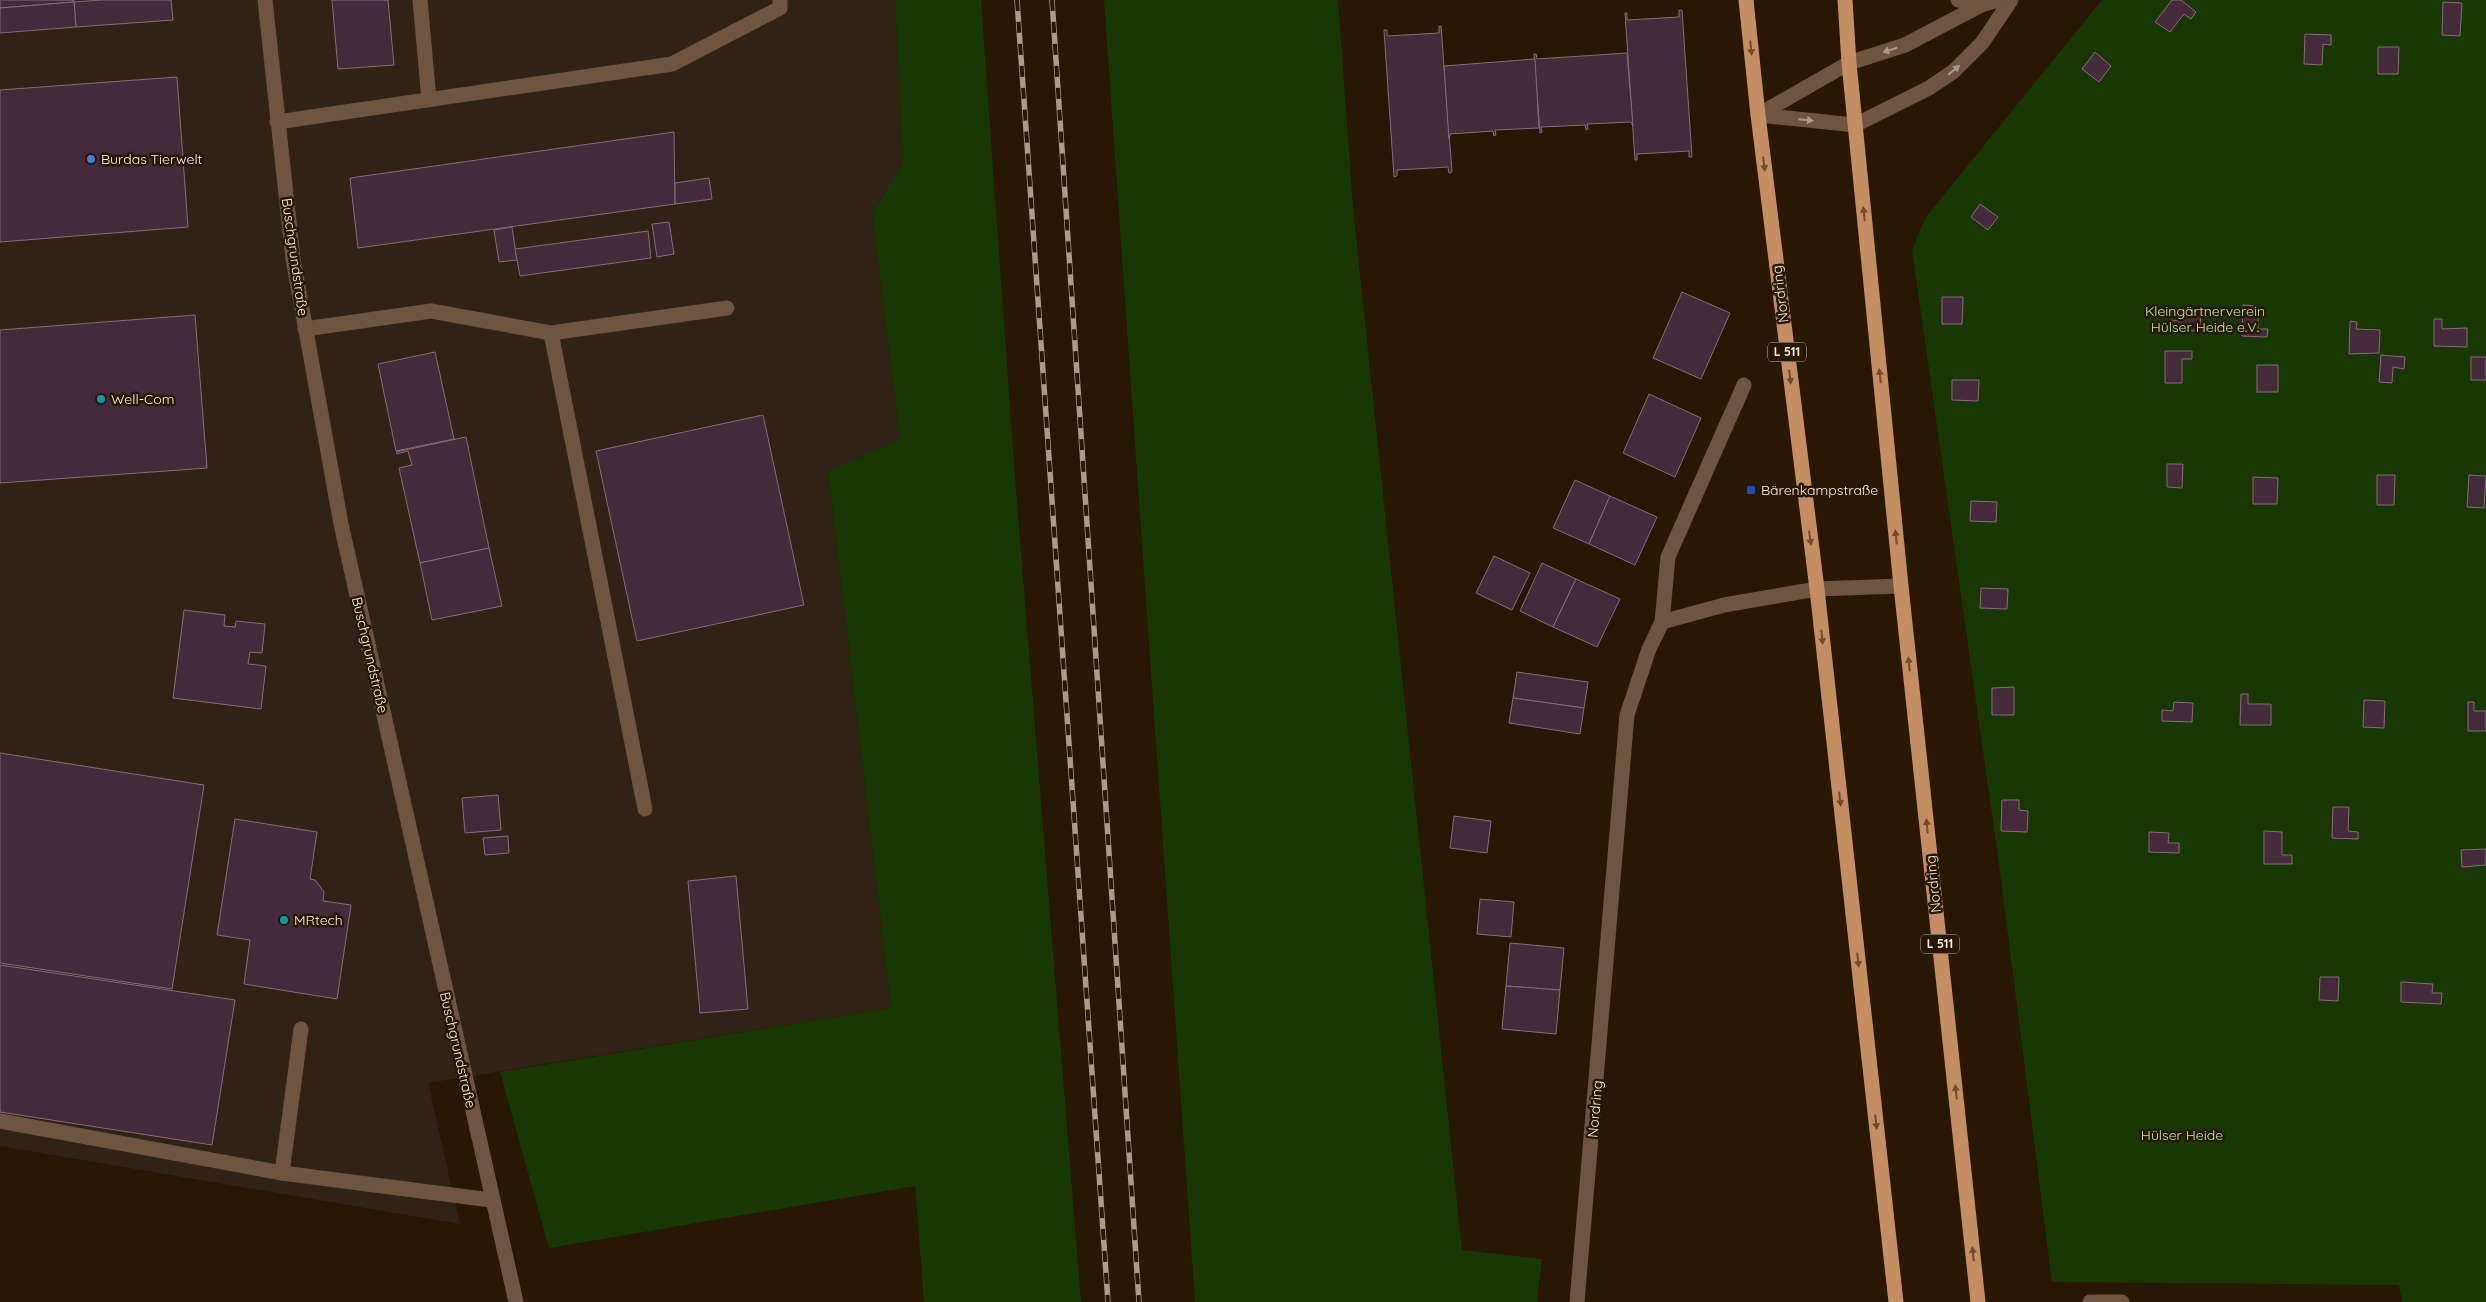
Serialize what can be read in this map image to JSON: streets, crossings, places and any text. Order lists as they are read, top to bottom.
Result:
{
  "streets": {
    "main road": ["Nordring", "L 511"],
    "street": ["Buschgrundstraße"]
  },
  "parks": ["Kleingärtnerverein Hülser Heide e.V.", "Hülser Heide"],
  "places": {
    "other": ["Burdas Tierwelt", "Well-Com", "MRtech"],
    "transit": ["Bärenkampstraße"]
  }
}
